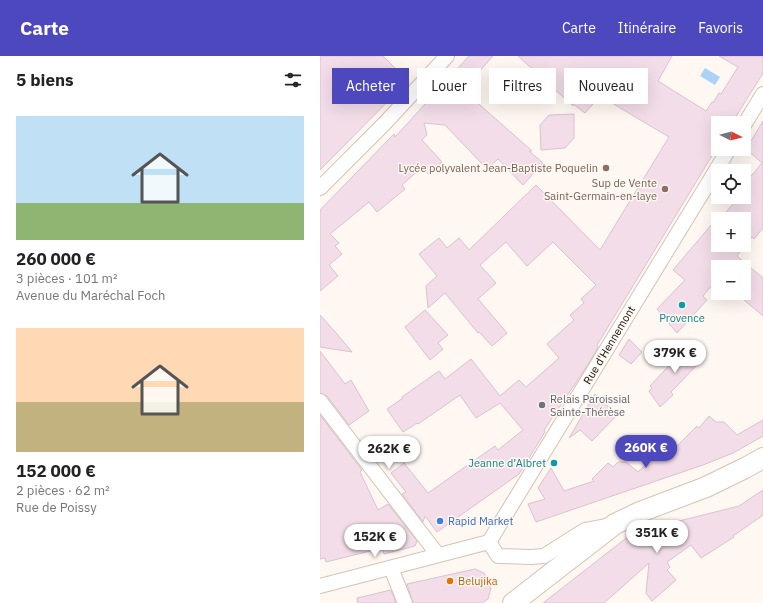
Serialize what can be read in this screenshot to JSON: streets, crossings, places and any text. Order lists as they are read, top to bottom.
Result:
{
  "streets": {
    "street": ["Rue d'Hennemont"]
  },
  "places": [
    "Lycée polyvalent Jean-Baptiste Poquelin",
    "Sup de Vente Saint-Germain-en-laye",
    "Provence",
    "Relais Paroissial Sainte-Thérèse",
    "Jeanne d’Albret",
    "Rapid Market",
    "Belujika"
  ],
  "north": "right",
  "page": {
    "header": "Carte",
    "nav": ["Carte", "Itinéraire", "Favoris"],
    "heading": "5 biens",
    "chip": [
      "Acheter",
      "Louer",
      "Filtres",
      "Nouveau"
    ],
    "list": [
      {
        "name": "260 000 €",
        "note": "3 pièces · 101 m² · Avenue du Maréchal Foch"
      },
      {
        "name": "152 000 €",
        "note": "2 pièces · 62 m² · Rue de Poissy"
      }
    ],
    "map_buttons": ["+", "−"],
    "price": [
      "379K €",
      "260K €",
      "262K €",
      "351K €",
      "152K €"
    ]
  }
}
